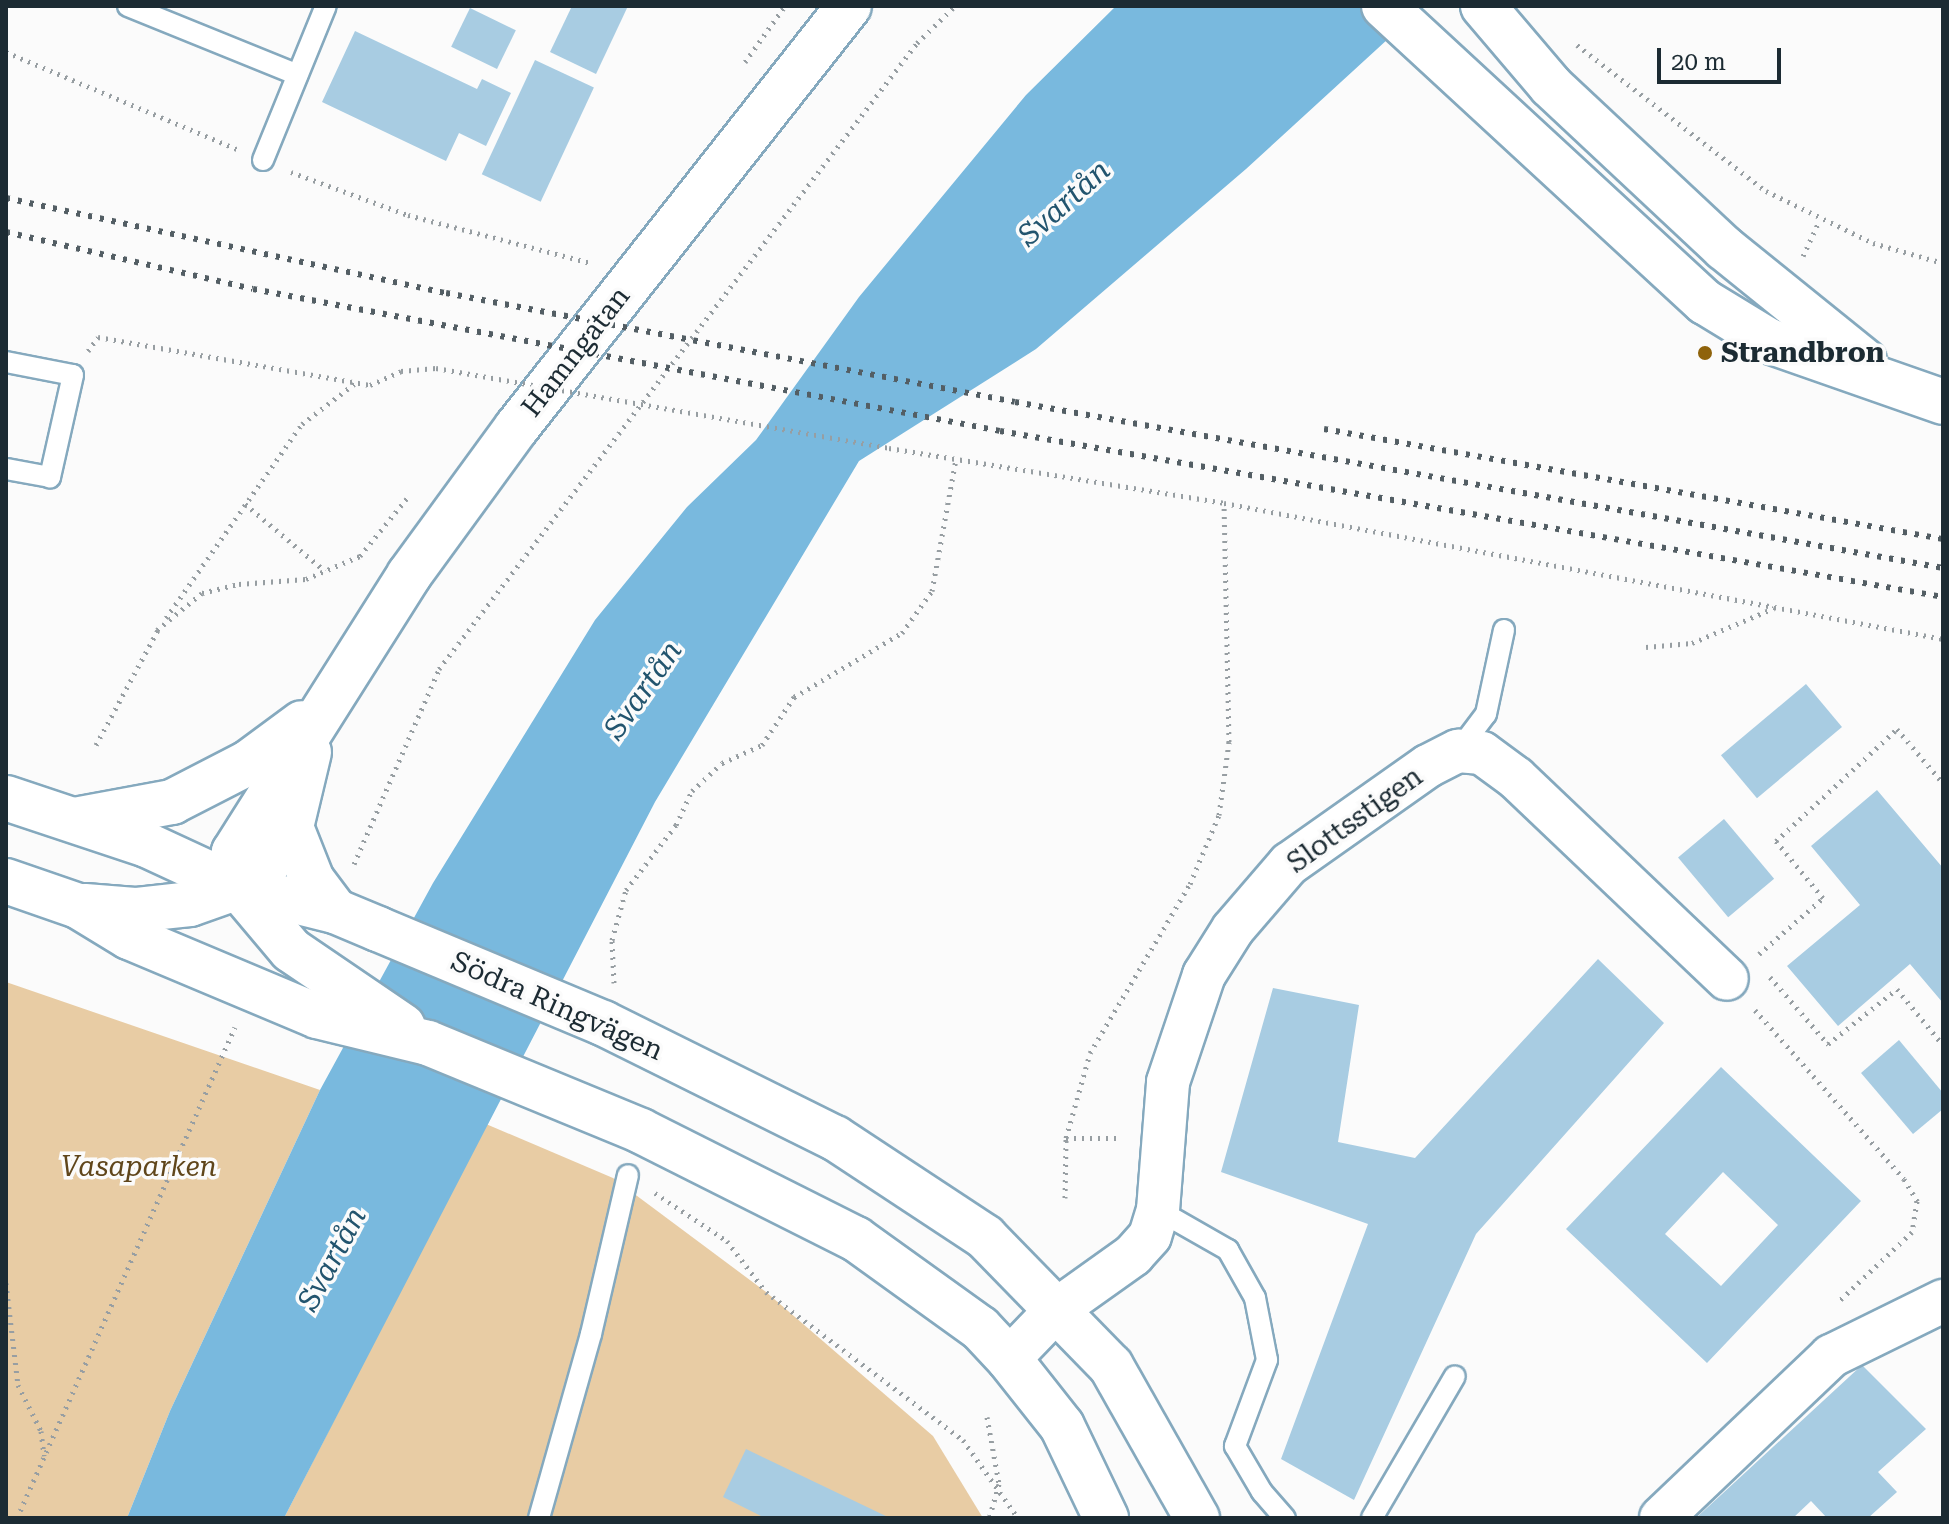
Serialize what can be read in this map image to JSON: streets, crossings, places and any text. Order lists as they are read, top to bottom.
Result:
{
  "streets": {
    "main road": ["Hamngatan", "Södra Ringvägen"],
    "street": ["Slottsstigen"]
  },
  "crossings": [
    ["Hamngatan", "Södra Ringvägen"],
    ["Slottsstigen", "Södra Ringvägen"]
  ],
  "water": ["Svartån"],
  "parks": ["Vasaparken"],
  "places": ["Strandbron"],
  "scale_bar": "20 m"
}
